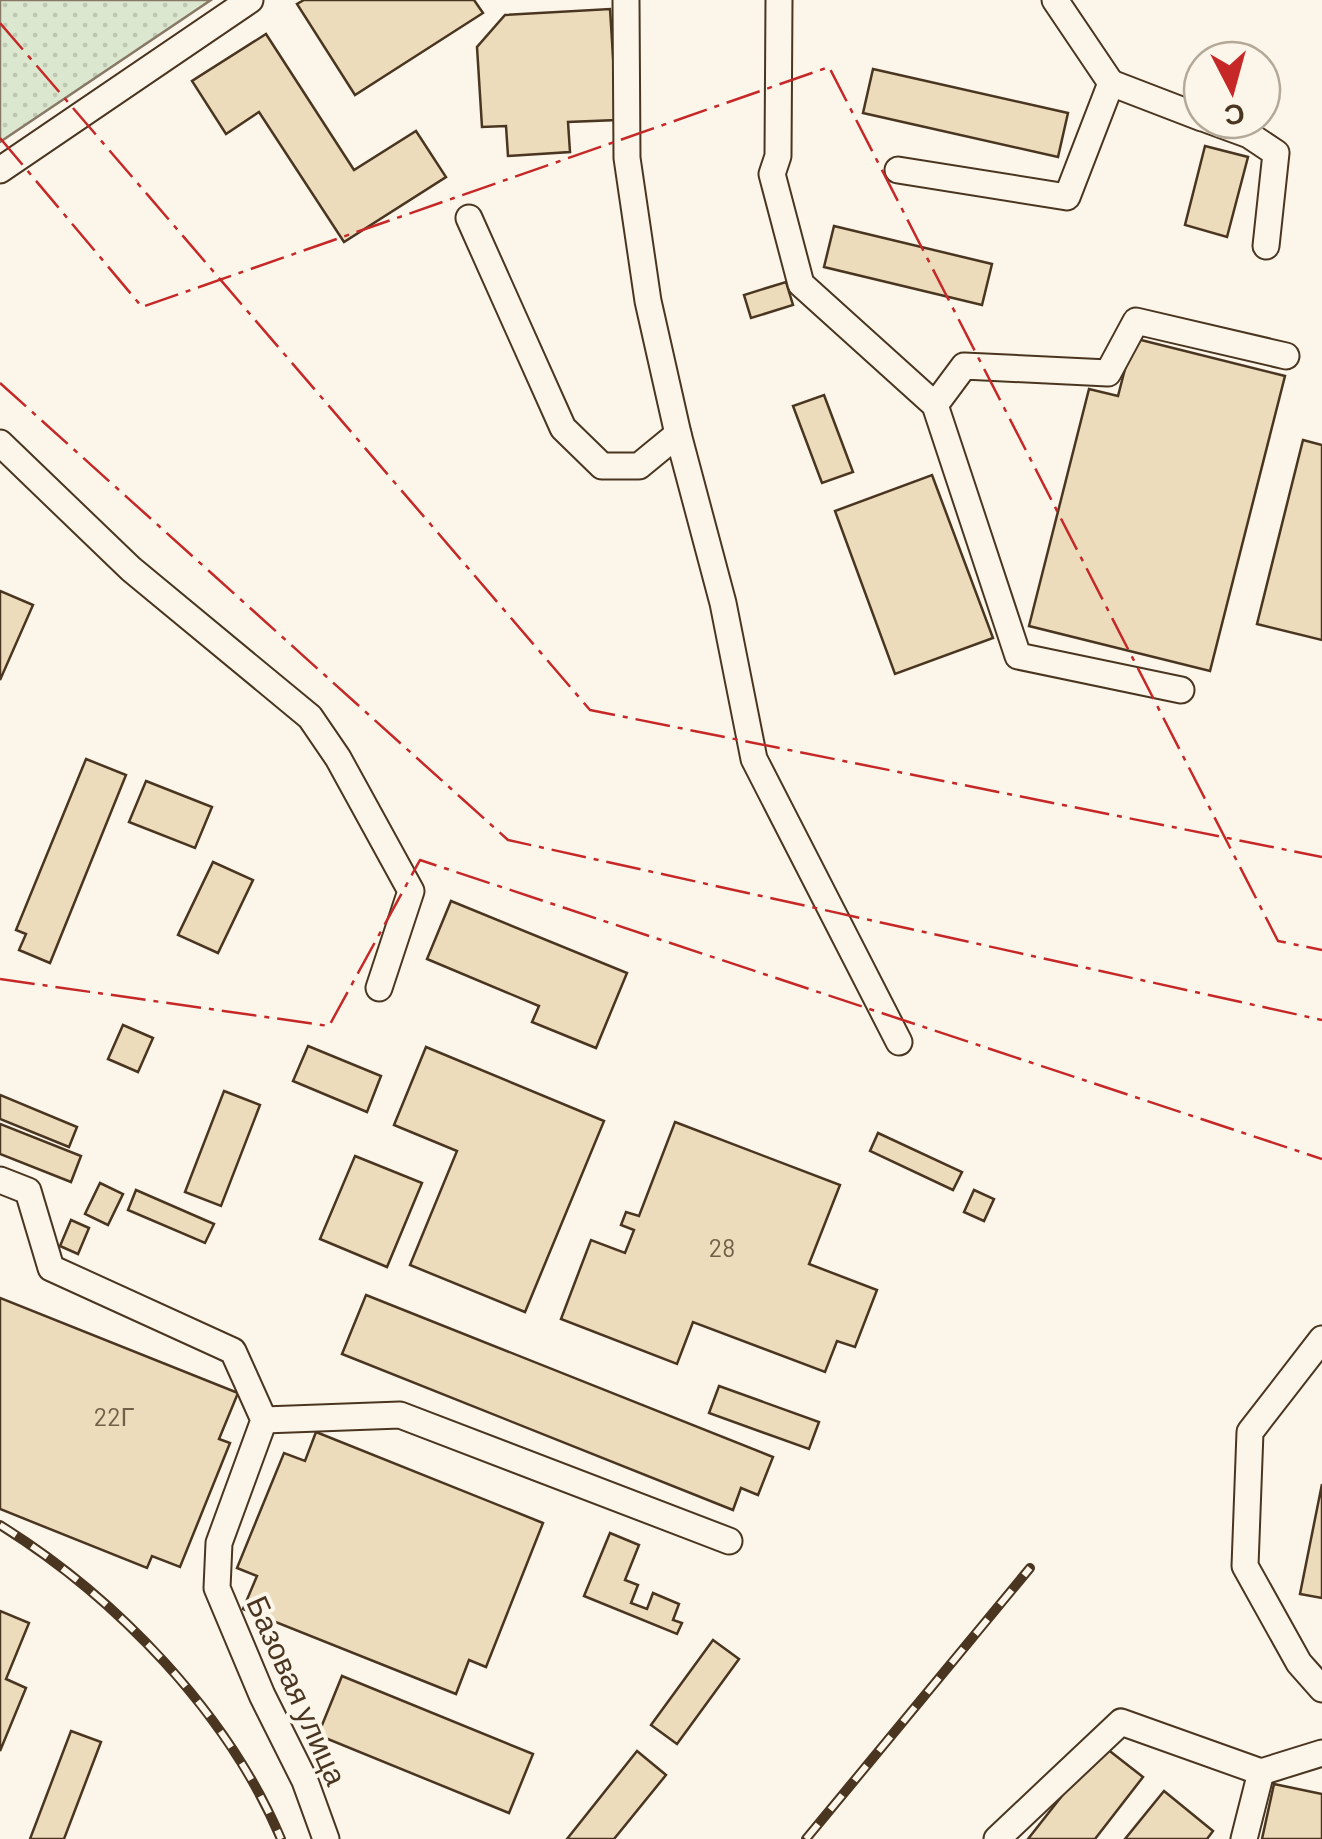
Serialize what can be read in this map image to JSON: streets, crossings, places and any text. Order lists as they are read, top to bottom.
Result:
{
  "streets": {
    "street": ["Базовая улица"]
  },
  "house_numbers": ["28", "22Г"],
  "north": "bottom"
}
